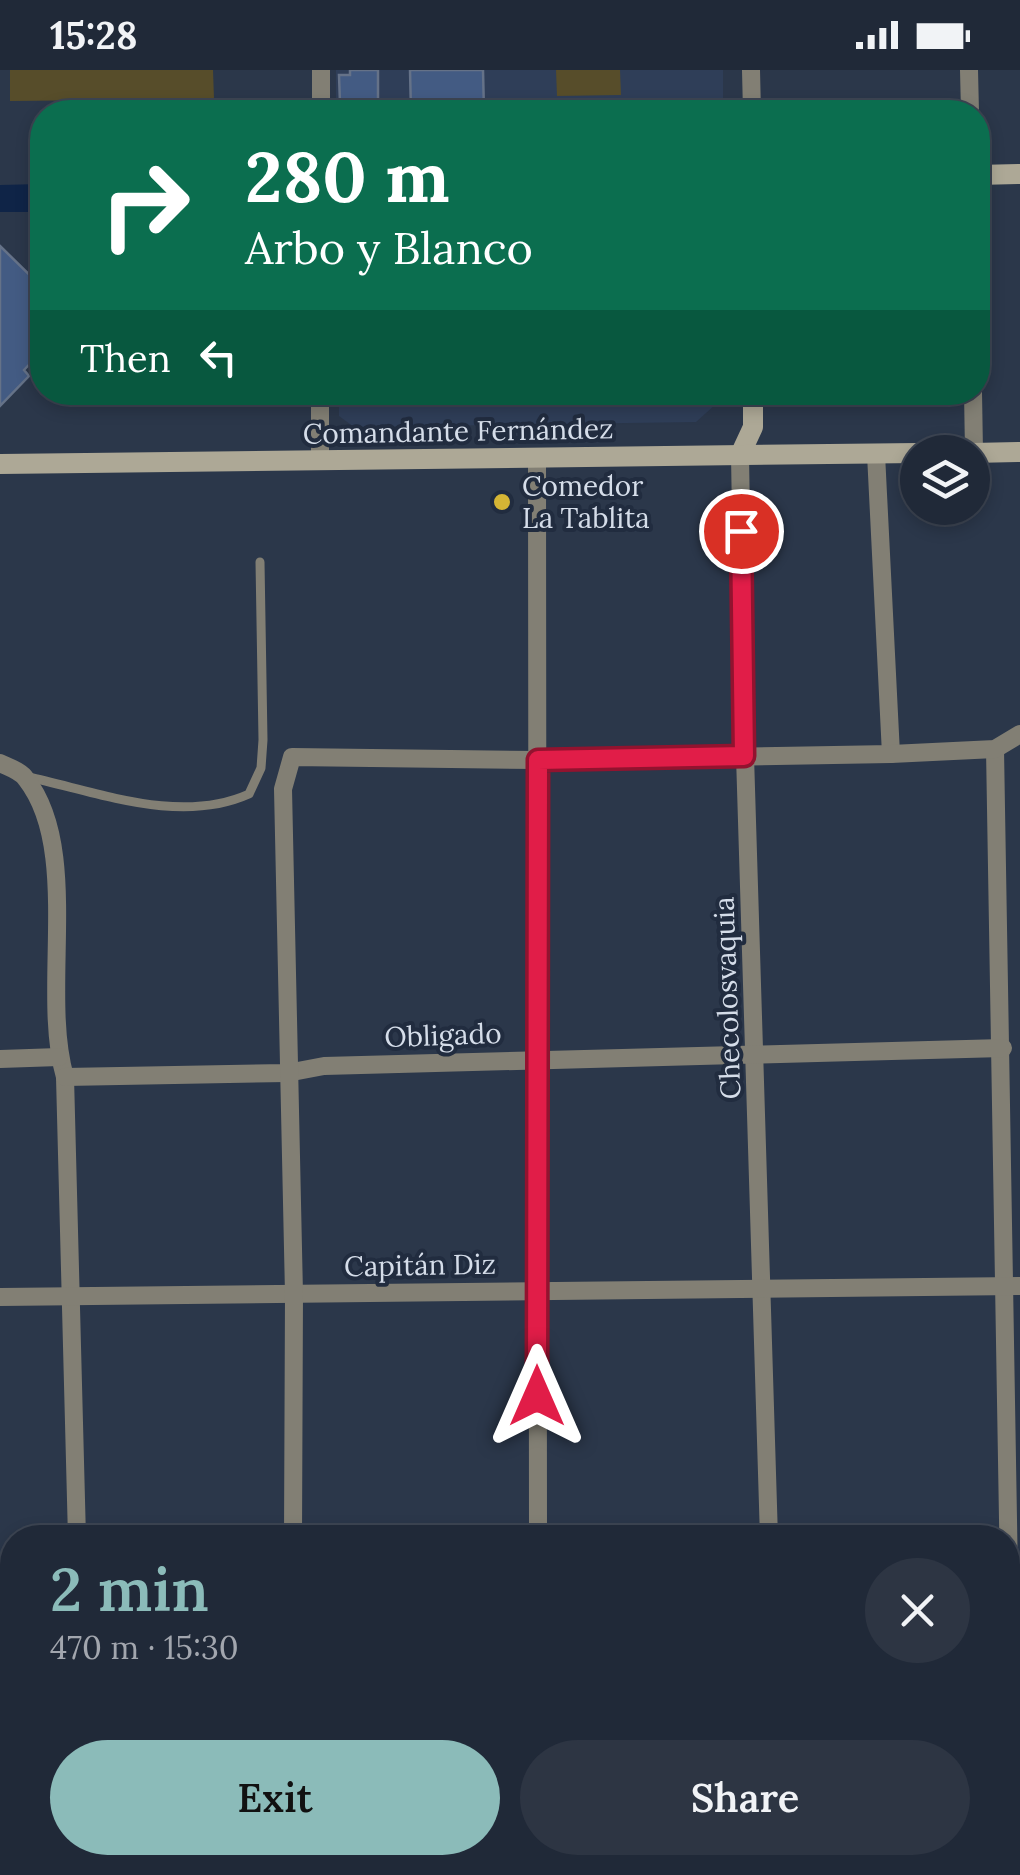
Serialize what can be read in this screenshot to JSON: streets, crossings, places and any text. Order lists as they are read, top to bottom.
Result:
{
  "streets": {
    "main road": ["Comandante Fernández"],
    "street": ["Checolosvaquia", "Obligado", "Capitán Diz"]
  },
  "crossings": [
    ["Comandante Fernández", "Checolosvaquia"],
    ["Checolosvaquia", "Obligado"],
    ["Checolosvaquia", "Capitán Diz"]
  ],
  "places": ["Comedor La Tablita"],
  "page": {
    "status": "15:28",
    "turn": ["280 m", "Arbo y Blanco"],
    "then": "Then",
    "heading": ["2 min", "470 m · 15:30"],
    "buttons": ["Exit", "Share"]
  }
}
